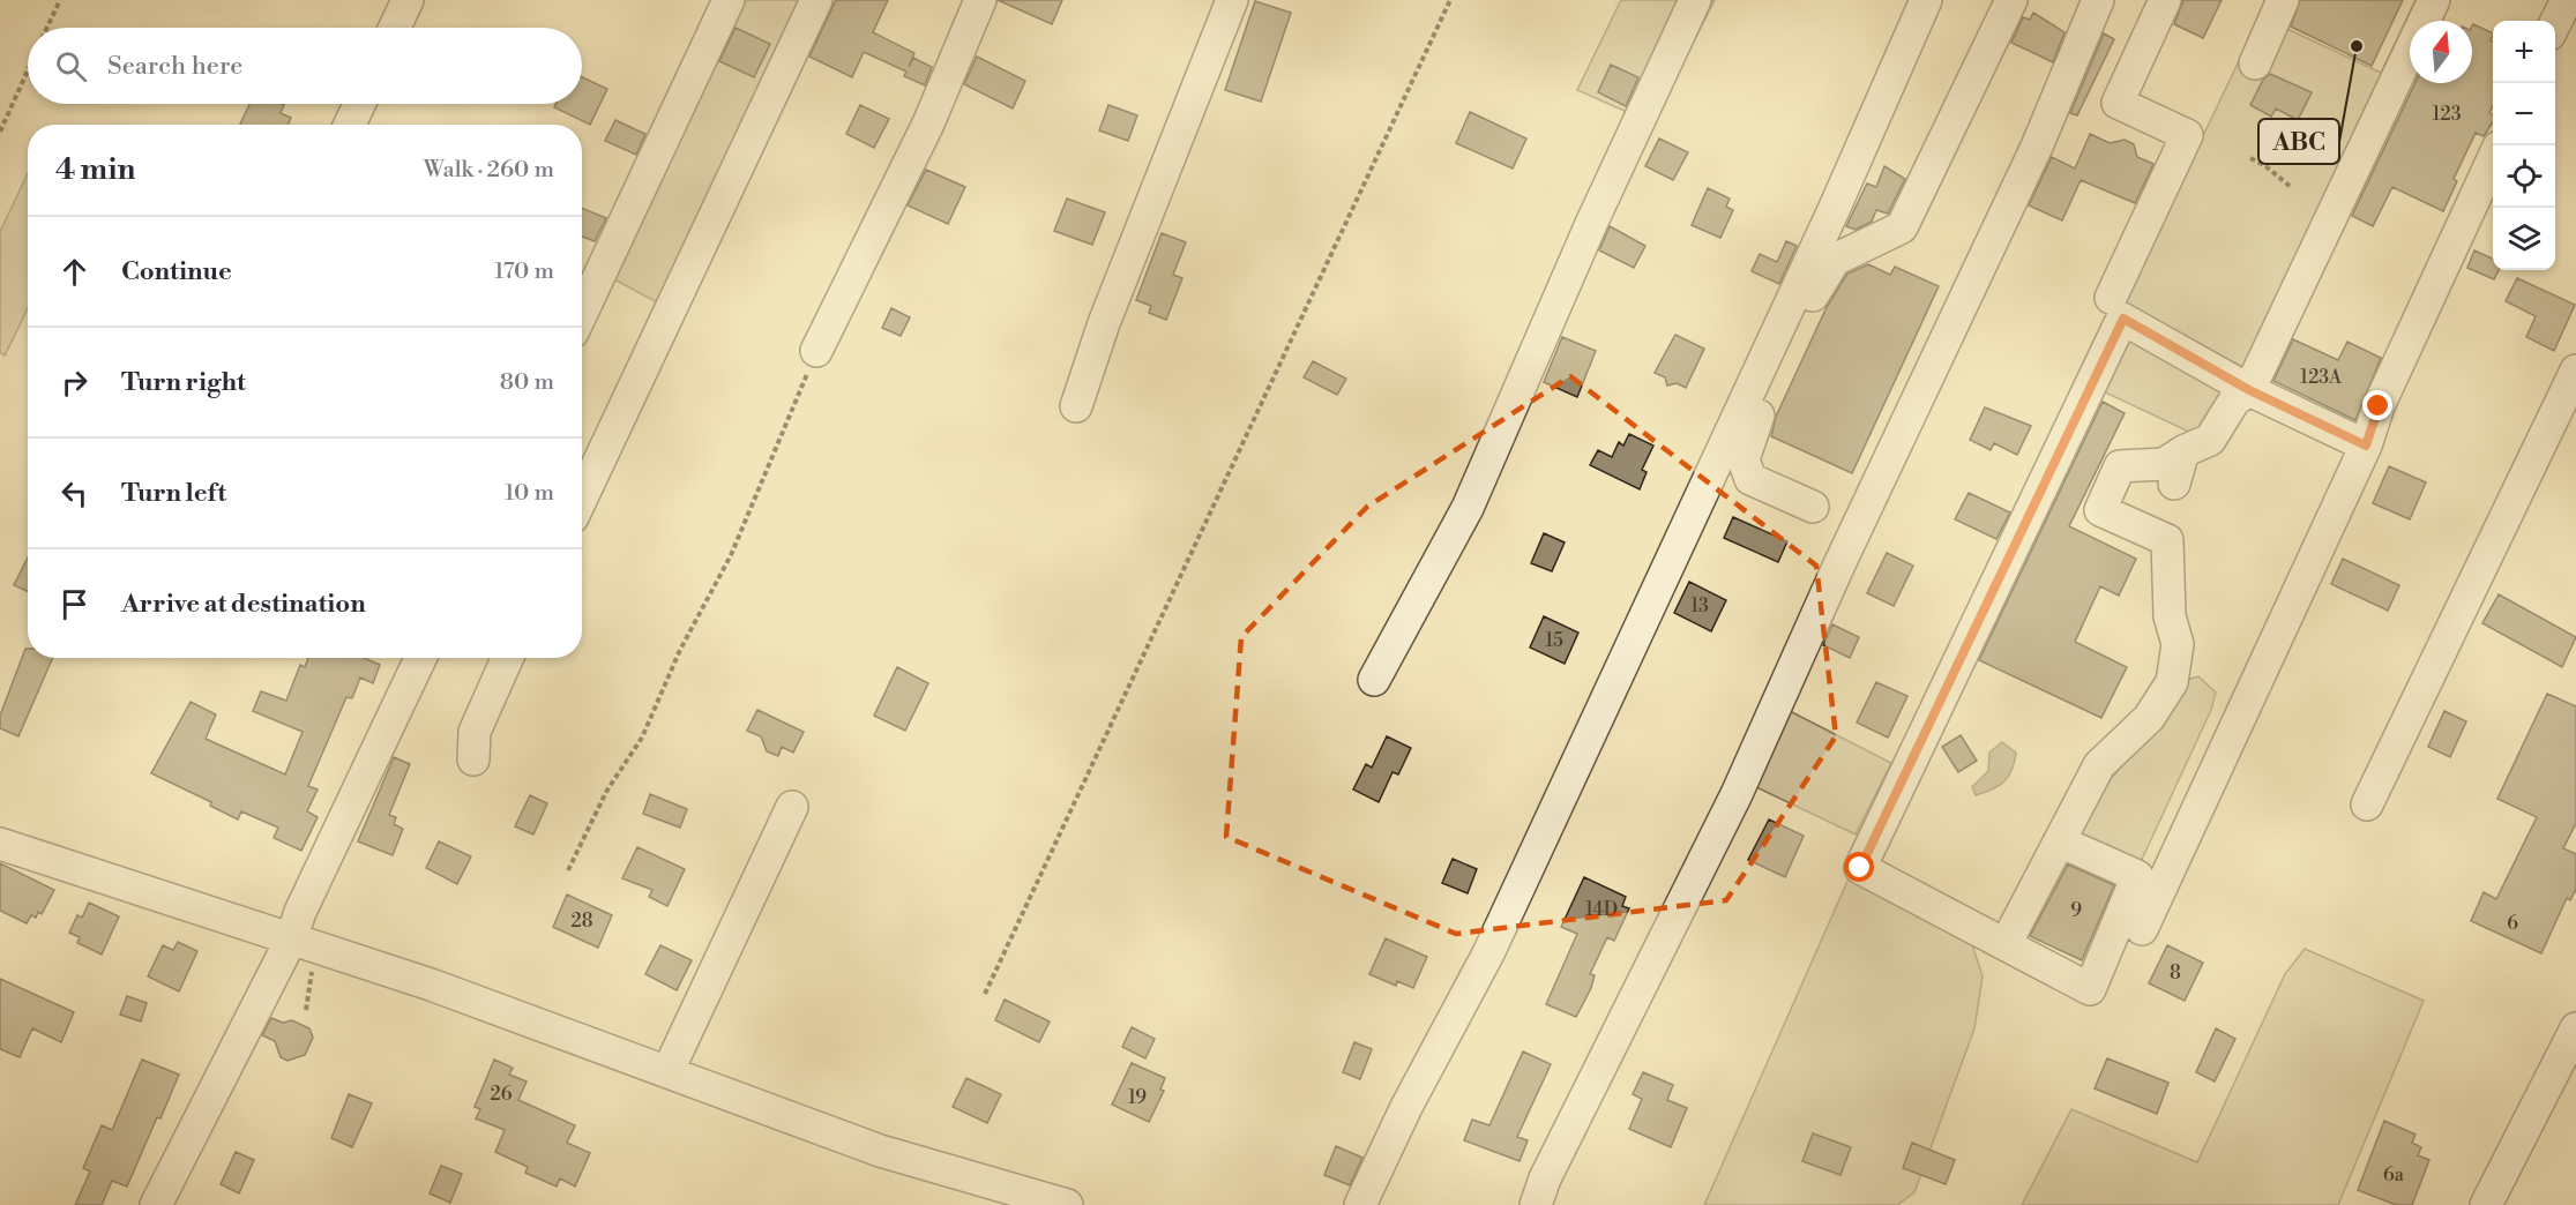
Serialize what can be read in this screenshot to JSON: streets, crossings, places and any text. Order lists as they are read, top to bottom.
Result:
{
  "places": ["ABC"],
  "house_numbers": [
    "123",
    "123A",
    "13",
    "15",
    "14D",
    "9",
    "28",
    "6",
    "8",
    "26",
    "19",
    "6a"
  ],
  "north": "top",
  "page": {
    "map_buttons": ["+", "−"],
    "search": "Search here",
    "heading": ["4 min", "Walk · 260 m"],
    "list": [
      ["Continue", "170 m"],
      ["Turn right", "80 m"],
      ["Turn left", "10 m"],
      "Arrive at destination"
    ]
  }
}
